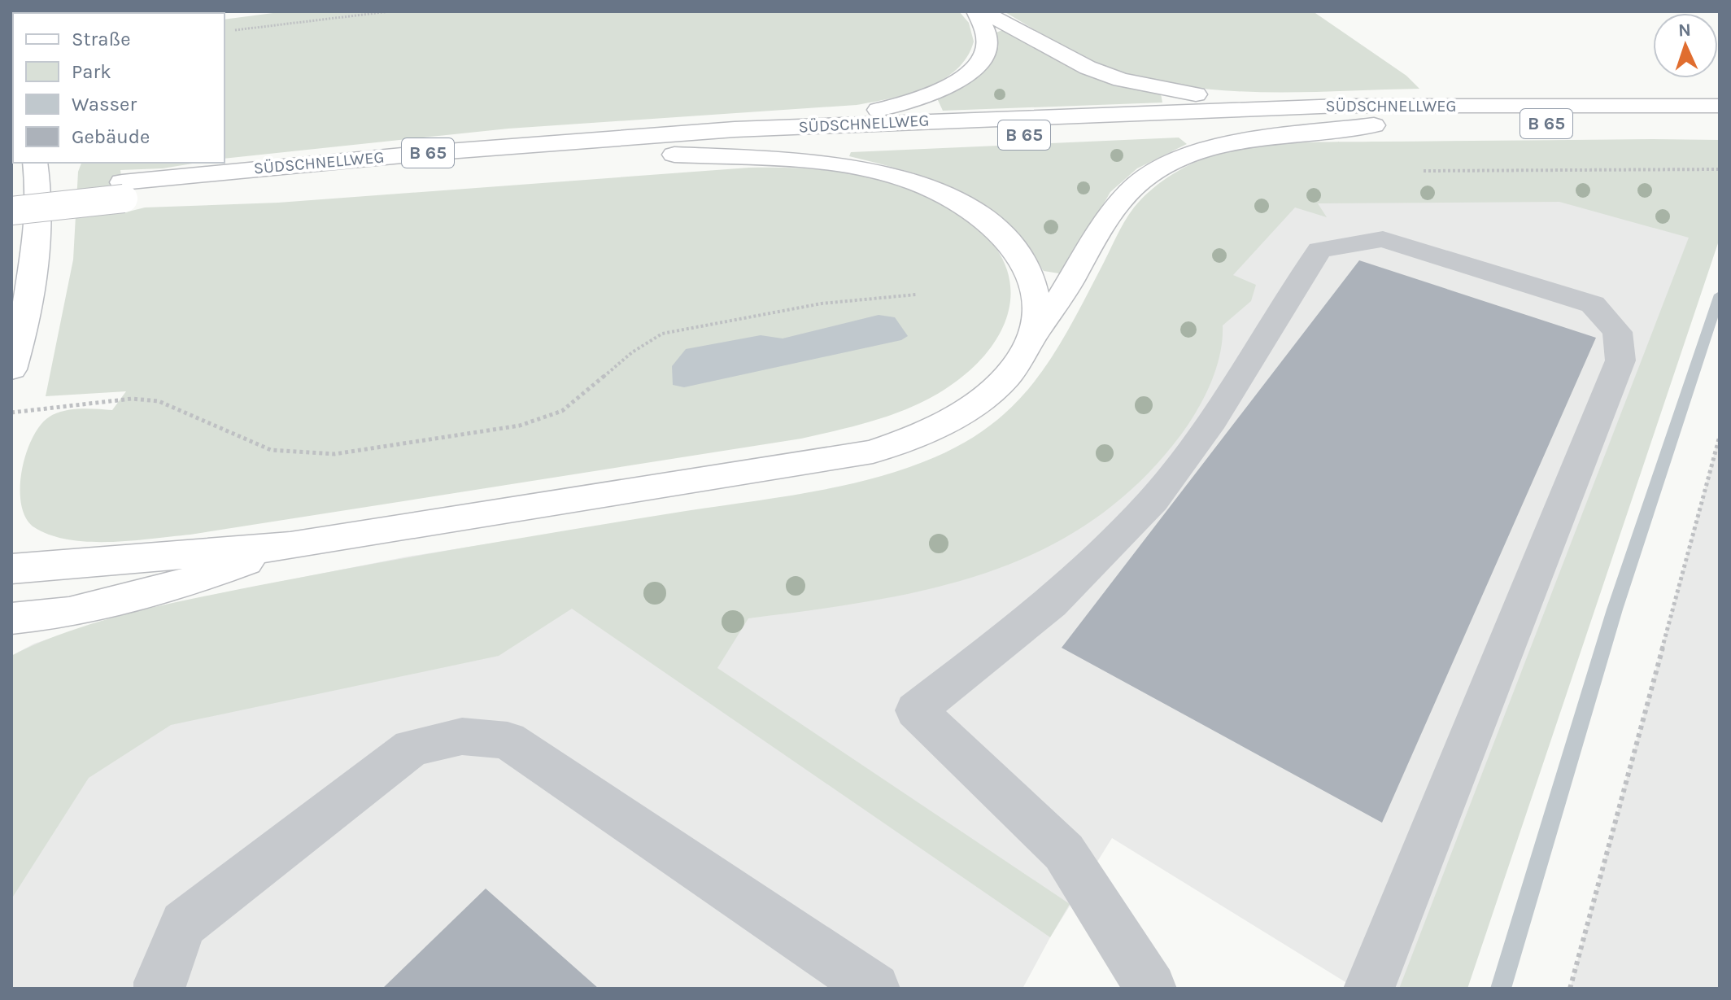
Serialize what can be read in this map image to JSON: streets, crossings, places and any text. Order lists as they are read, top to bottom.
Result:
{
  "streets": {
    "main road": ["SÜDSCHNELLWEG", "B 65"]
  },
  "legend": [
    "Straße",
    "Park",
    "Wasser",
    "Gebäude"
  ],
  "north": "top"
}
